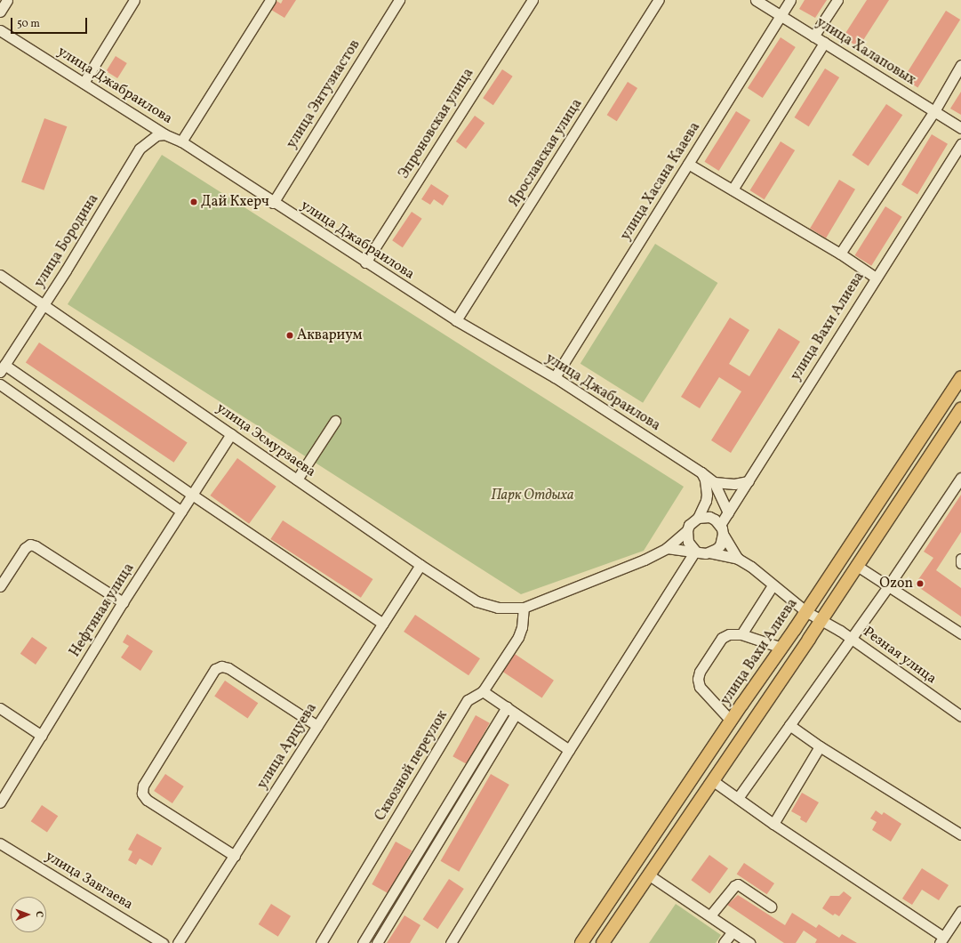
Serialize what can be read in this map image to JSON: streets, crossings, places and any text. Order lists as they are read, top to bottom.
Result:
{
  "streets": {
    "main road": ["улица Вахи Алиева"],
    "street": [
      "улица Халаповых",
      "улица Джабраилова",
      "улица Энтузиастов",
      "Эпроновская улица",
      "Ярославская улица",
      "улица Хасана Кааева",
      "улица Бородина",
      "улица Эсмурзаева",
      "Нефтяная улица",
      "Резная улица",
      "улица Арцуева",
      "Сквозной переулок",
      "улица Завгаева"
    ]
  },
  "crossings": [
    ["улица Халаповых", "улица Хасана Кааева"],
    ["улица Джабраилова", "улица Энтузиастов"],
    ["улица Джабраилова", "Эпроновская улица"],
    ["улица Джабраилова", "Ярославская улица"],
    ["улица Джабраилова", "улица Хасана Кааева"],
    ["улица Джабраилова", "улица Бородина"],
    ["улица Джабраилова", "улица Вахи Алиева"],
    ["улица Бородина", "улица Эсмурзаева"],
    ["улица Вахи Алиева", "Резная улица"],
    ["улица Эсмурзаева", "Нефтяная улица"],
    ["улица Эсмурзаева", "улица Арцуева"],
    ["улица Эсмурзаева", "Сквозной переулок"]
  ],
  "parks": ["Парк Отдыха"],
  "places": ["Дай Кхерч", "Аквариум", "Ozon"],
  "scale_bar": "50 m",
  "north": "right"
}
